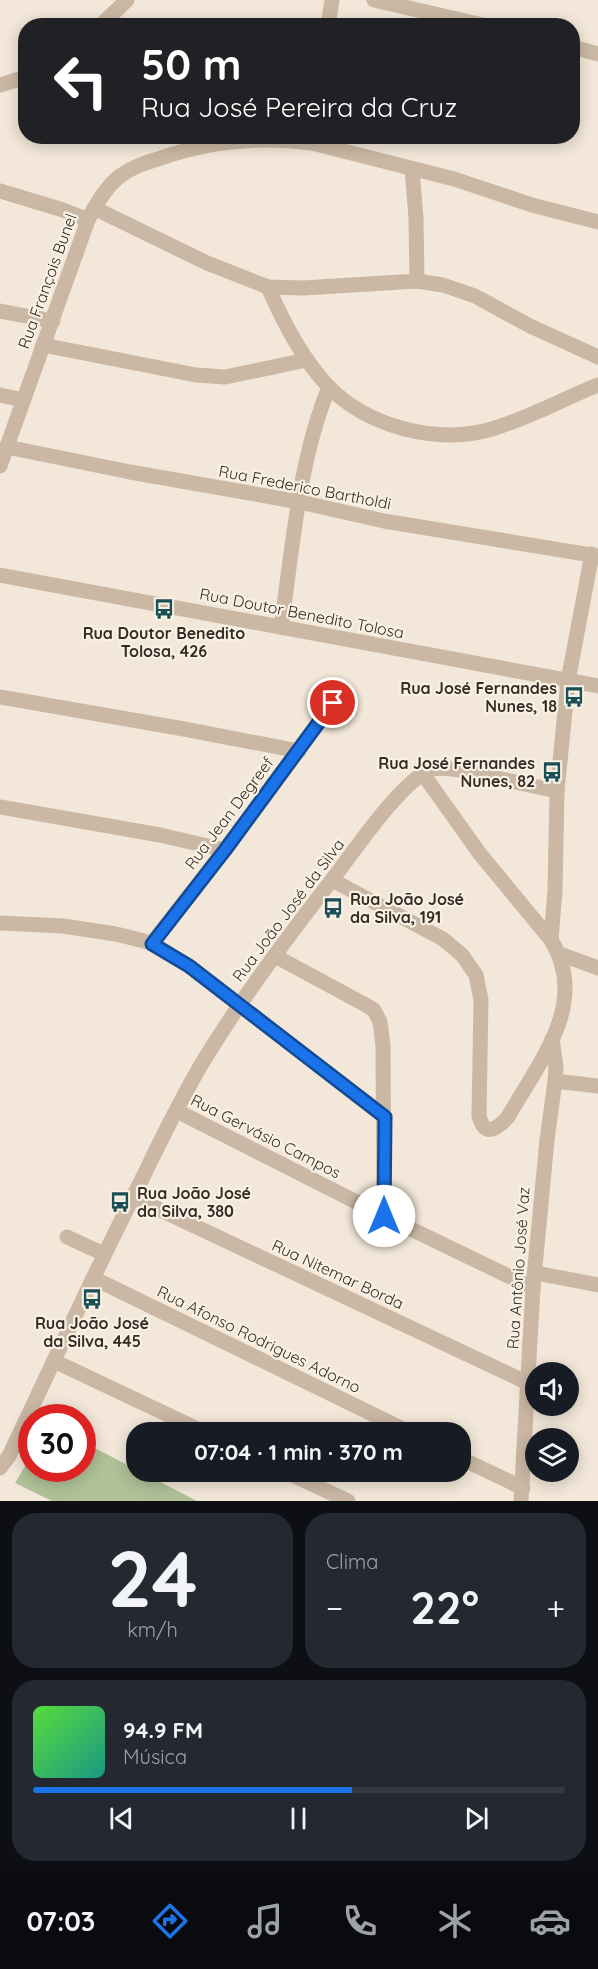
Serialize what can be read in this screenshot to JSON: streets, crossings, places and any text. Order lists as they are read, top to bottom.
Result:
{
  "streets": {
    "street": [
      "Rua François Bunel",
      "Rua Frederico Bartholdi",
      "Rua Doutor Benedito Tolosa",
      "Rua Jean Degreef",
      "Rua João José da Silva",
      "Rua Gervásio Campos",
      "Rua Antônio José Vaz",
      "Rua Nitemar Borda",
      "Rua Afonso Rodrigues Adorno"
    ]
  },
  "crossings": [
    ["Rua François Bunel", "Rua Frederico Bartholdi"],
    ["Rua João José da Silva", "Rua Gervásio Campos"],
    ["Rua João José da Silva", "Rua Nitemar Borda"],
    ["Rua João José da Silva", "Rua Afonso Rodrigues Adorno"],
    ["Rua Gervásio Campos", "Rua Antônio José Vaz"]
  ],
  "places": {
    "bus stop": [
      "Rua Doutor Benedito Tolosa, 426",
      "Rua José Fernandes Nunes, 18",
      "Rua José Fernandes Nunes, 82",
      "Rua João José da Silva, 191",
      "Rua João José da Silva, 380",
      "Rua João José da Silva, 445"
    ]
  },
  "page": {
    "turn": ["50 m", "Rua José Pereira da Cruz"],
    "limit": "30",
    "trip": "07:04 · 1 min · 370 m",
    "tile": [
      ["24", "km/h"],
      "Clima"
    ],
    "heat": ["−", "22°", "+"],
    "song": ["94.9 FM", "Música"],
    "tabs": "07:03"
  }
}
